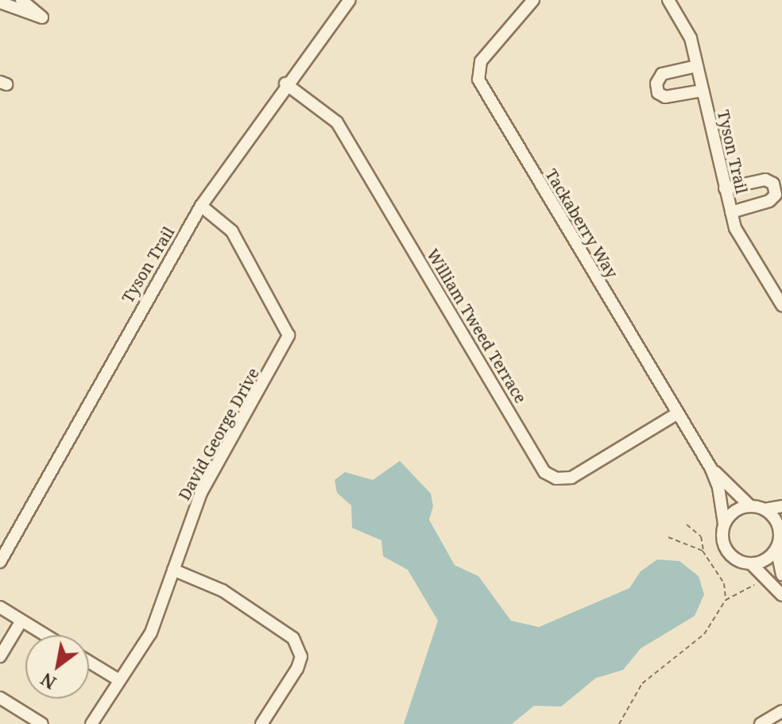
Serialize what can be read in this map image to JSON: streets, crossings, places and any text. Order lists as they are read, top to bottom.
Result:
{
  "streets": {
    "street": [
      "Tyson Trail",
      "Tackaberry Way",
      "William Tweed Terrace",
      "David George Drive"
    ]
  },
  "crossings": [
    ["Tyson Trail", "William Tweed Terrace"],
    ["Tyson Trail", "David George Drive"],
    ["Tackaberry Way", "William Tweed Terrace"]
  ],
  "north": "bottom left"
}
